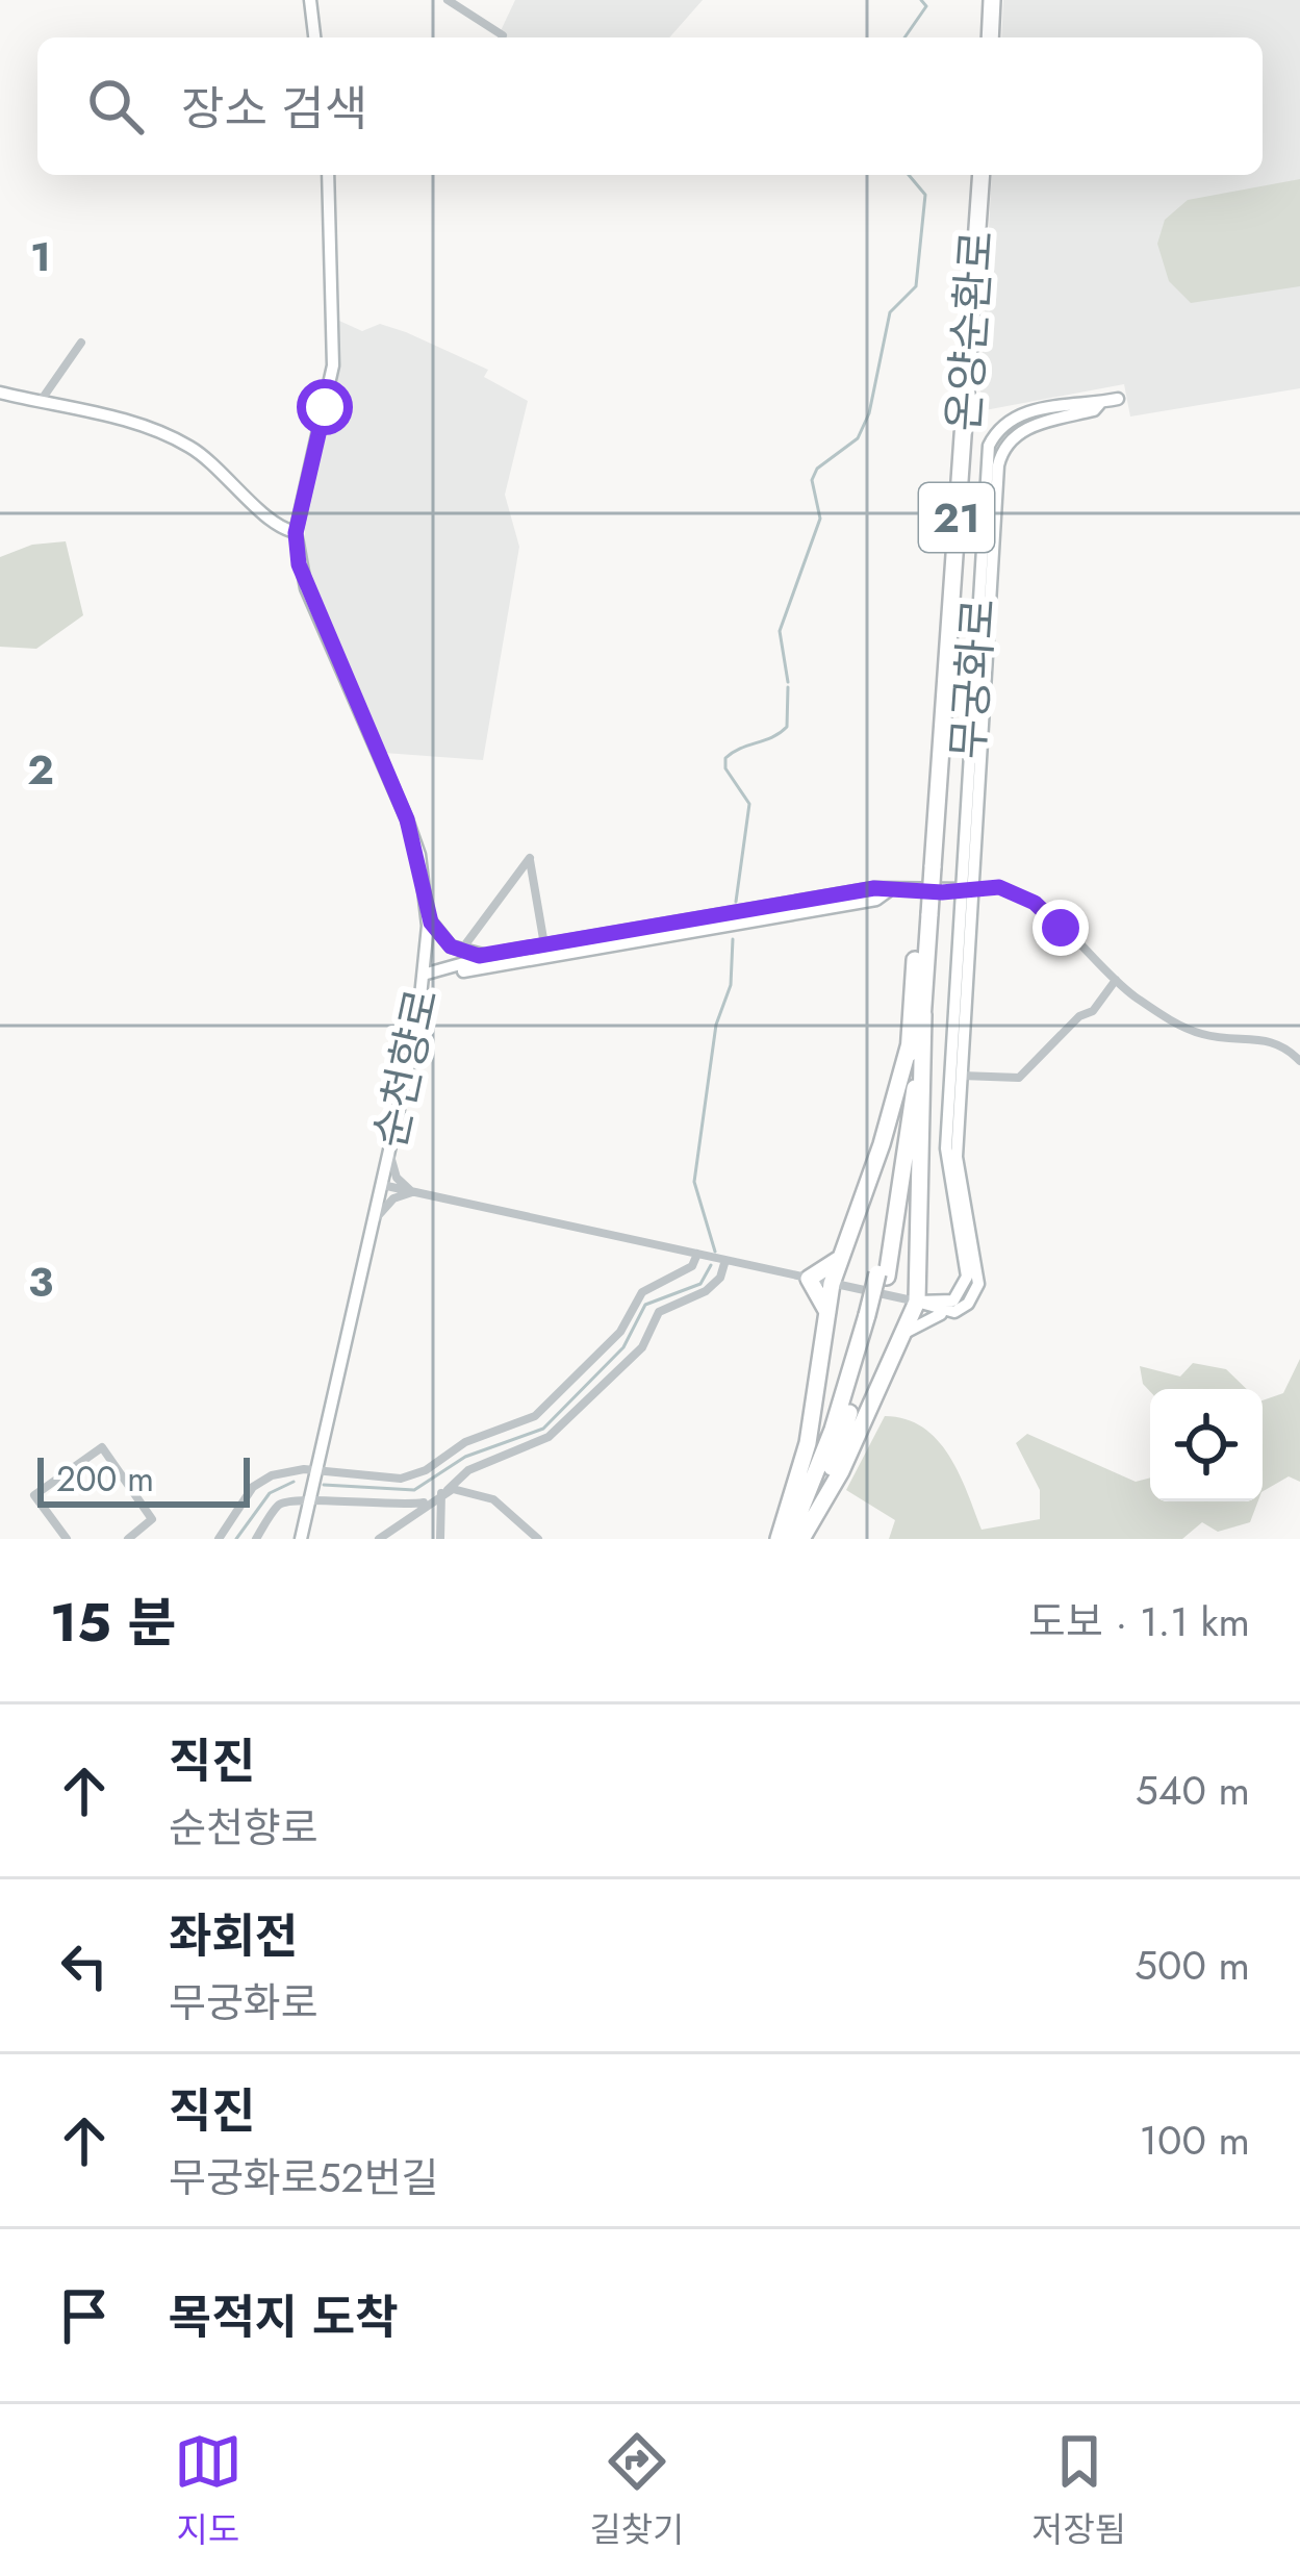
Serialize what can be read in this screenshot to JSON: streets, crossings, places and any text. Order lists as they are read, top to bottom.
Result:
{
  "streets": {
    "highway": ["온양순환로", "21"],
    "street": ["무궁화로", "순천향로"]
  },
  "crossings": [
    ["온양순환로", "21"]
  ],
  "scale_bar": "200 m",
  "page": {
    "search": "장소 검색",
    "scale": "200 m",
    "heading": ["15 분", "도보 · 1.1 km"],
    "list": [
      ["직진", "순천향로", "540 m"],
      ["좌회전", "무궁화로", "500 m"],
      ["직진", "무궁화로52번길", "100 m"],
      "목적지 도착"
    ],
    "nav": ["지도", "길찾기", "저장됨"]
  },
  "grid": {
    "rows": ["1", "2", "3"]
  }
}
